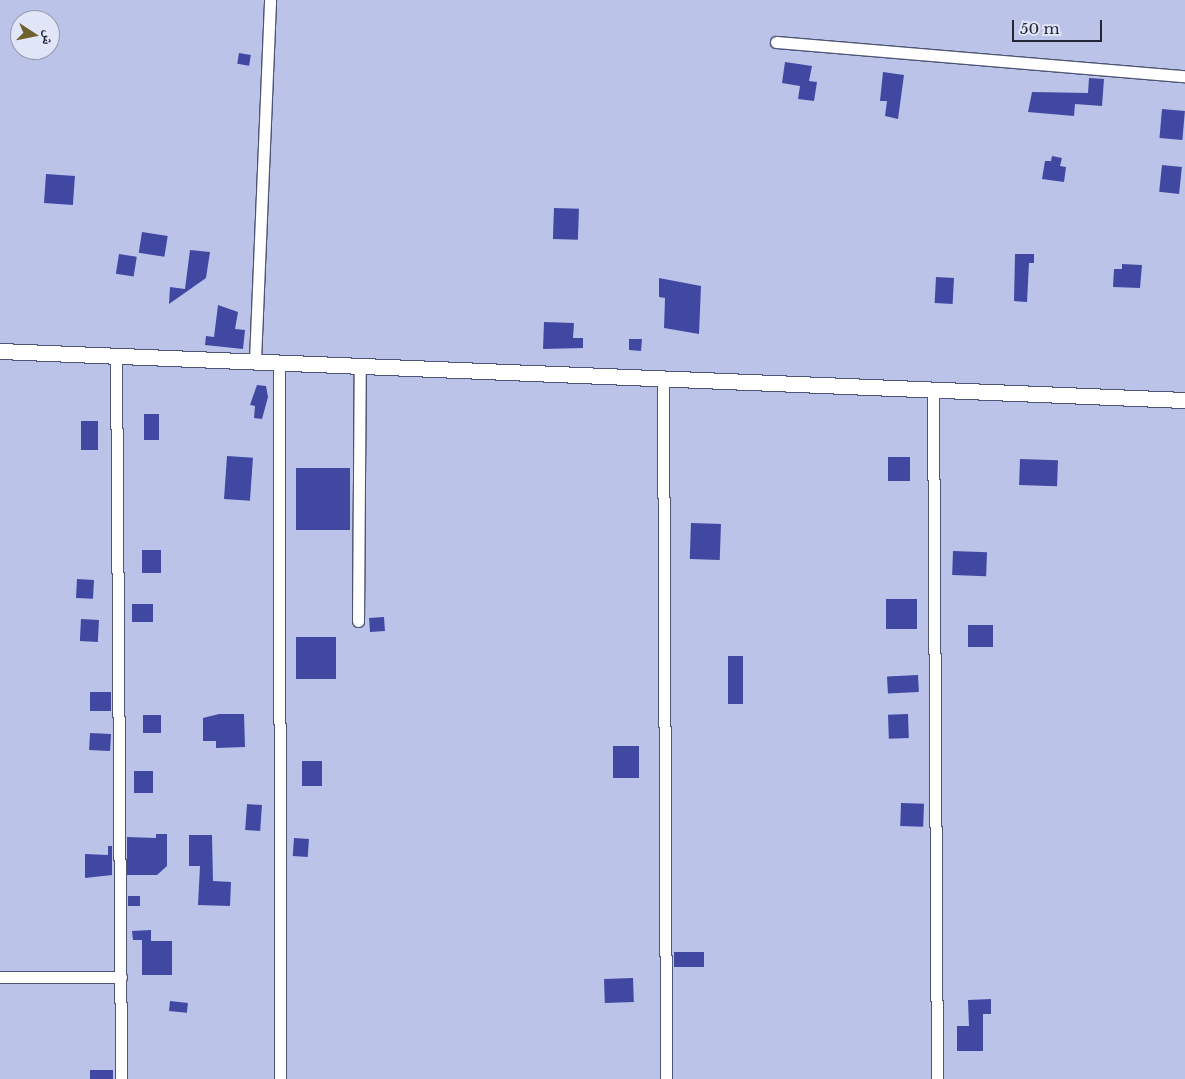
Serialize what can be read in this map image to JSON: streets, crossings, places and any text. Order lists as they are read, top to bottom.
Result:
{
  "scale_bar": "50 m",
  "north": "right"
}
